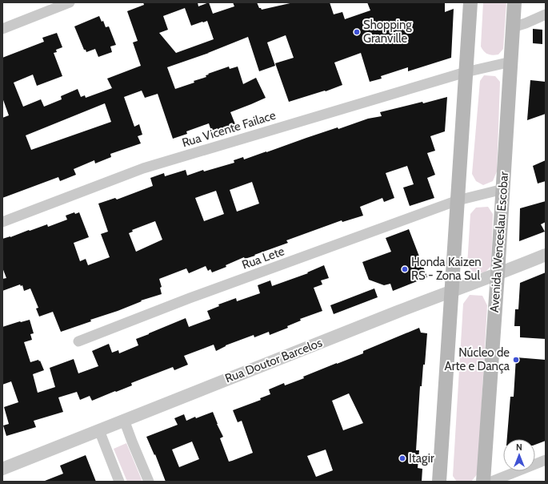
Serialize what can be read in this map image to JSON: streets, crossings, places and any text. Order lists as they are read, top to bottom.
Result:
{
  "streets": {
    "main road": ["Avenida Wenceslau Escobar"],
    "street": ["Rua Vicente Failace", "Rua Lete", "Rua Doutor Barcelos"]
  },
  "crossings": [
    ["Rua Vicente Failace", "Avenida Wenceslau Escobar"],
    ["Avenida Wenceslau Escobar", "Rua Lete"],
    ["Avenida Wenceslau Escobar", "Rua Doutor Barcelos"]
  ],
  "places": [
    "Shopping Granville",
    "Honda Kaizen RS - Zona Sul",
    "Núcleo de Arte e Dança",
    "Itagir"
  ],
  "north": "top"
}
